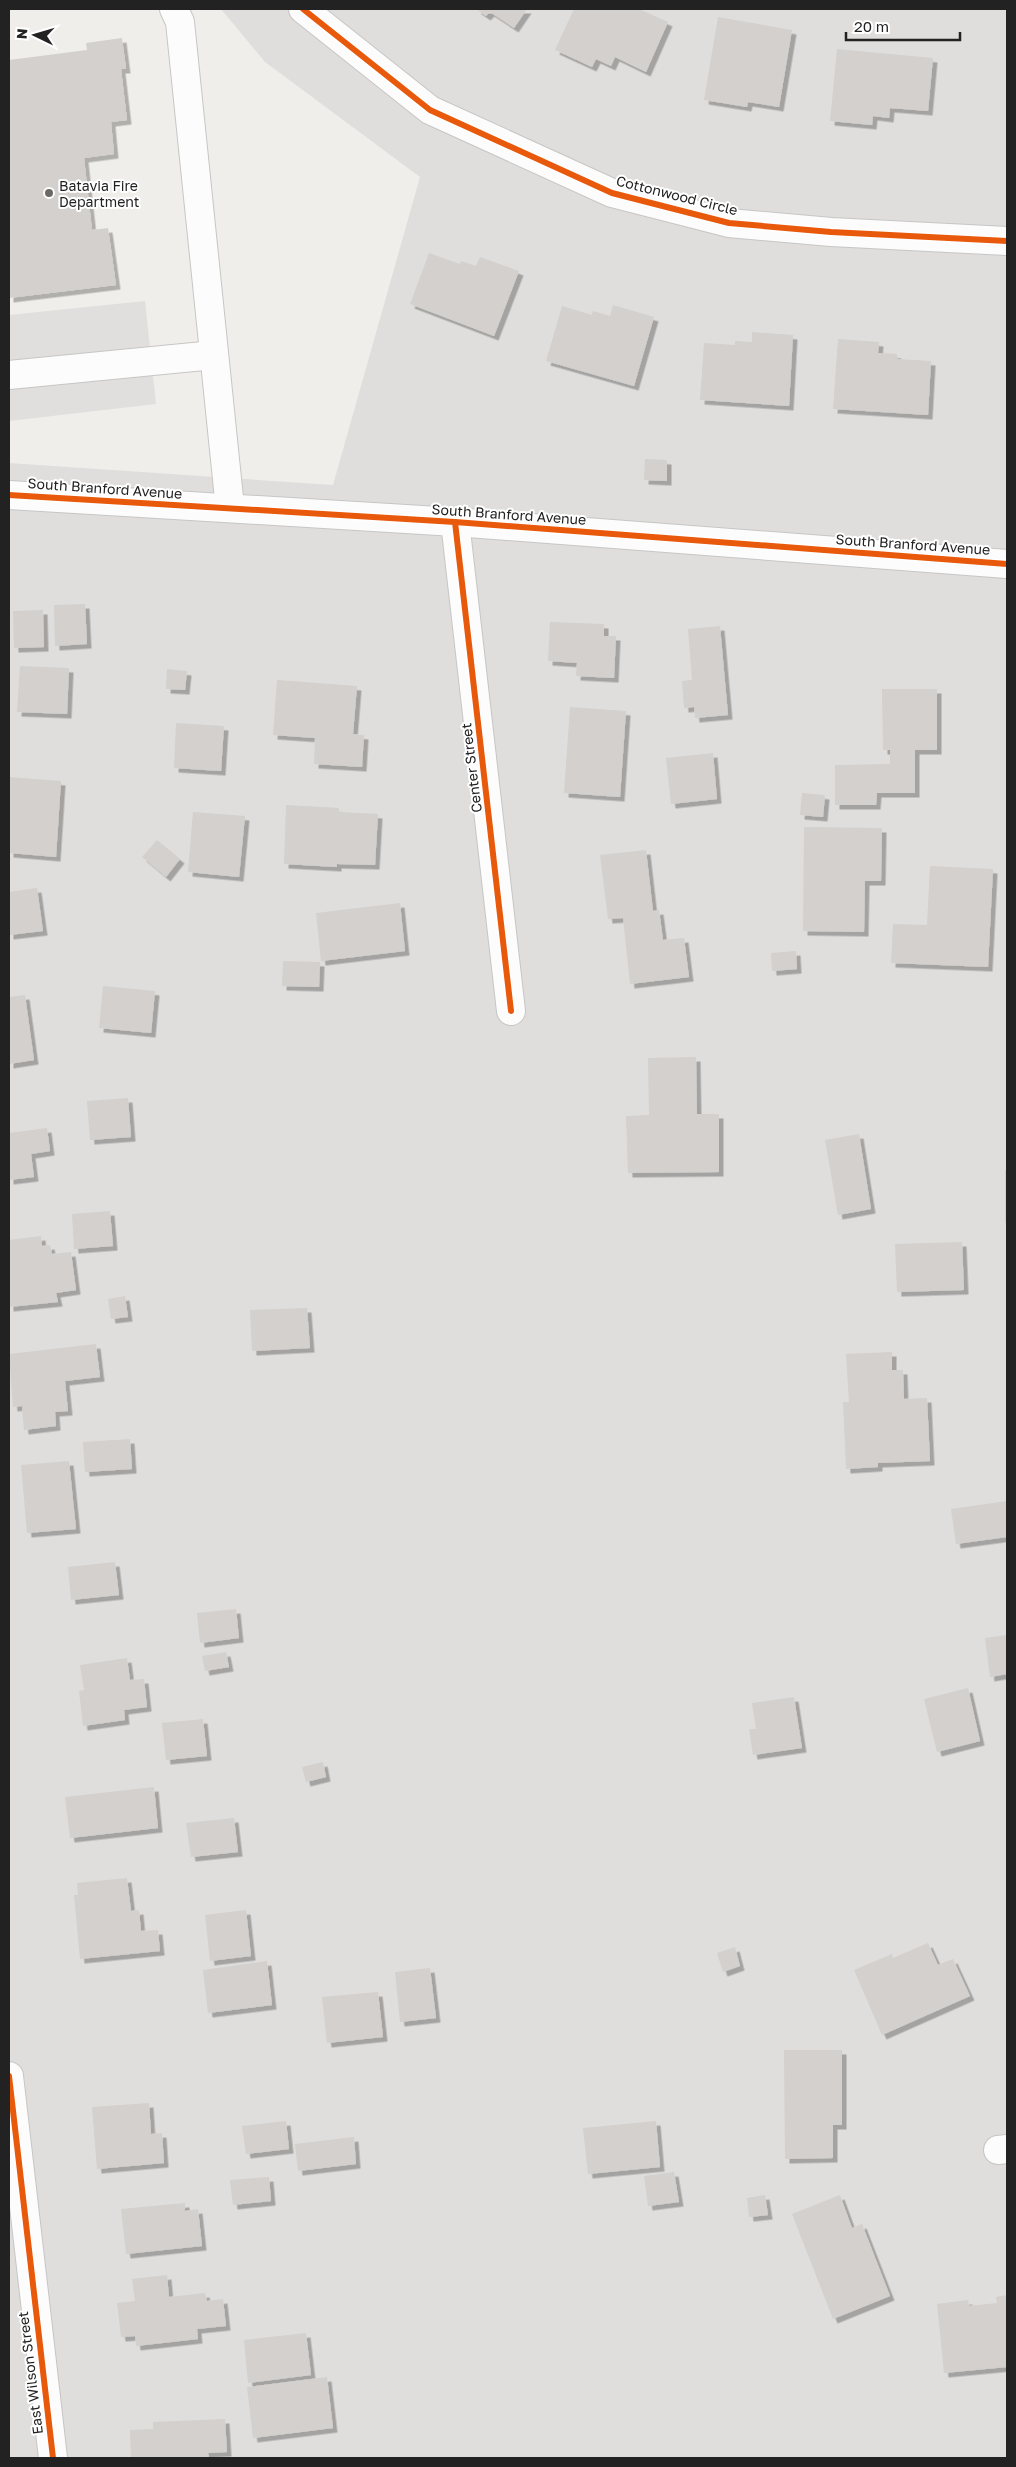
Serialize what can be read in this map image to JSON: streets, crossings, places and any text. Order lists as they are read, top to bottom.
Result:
{
  "streets": {
    "street": [
      "Cottonwood Circle",
      "South Branford Avenue",
      "Center Street",
      "East Wilson Street"
    ]
  },
  "crossings": [
    ["South Branford Avenue", "Center Street"]
  ],
  "places": ["Batavia Fire Department"],
  "scale_bar": "20 m",
  "north": "left"
}
